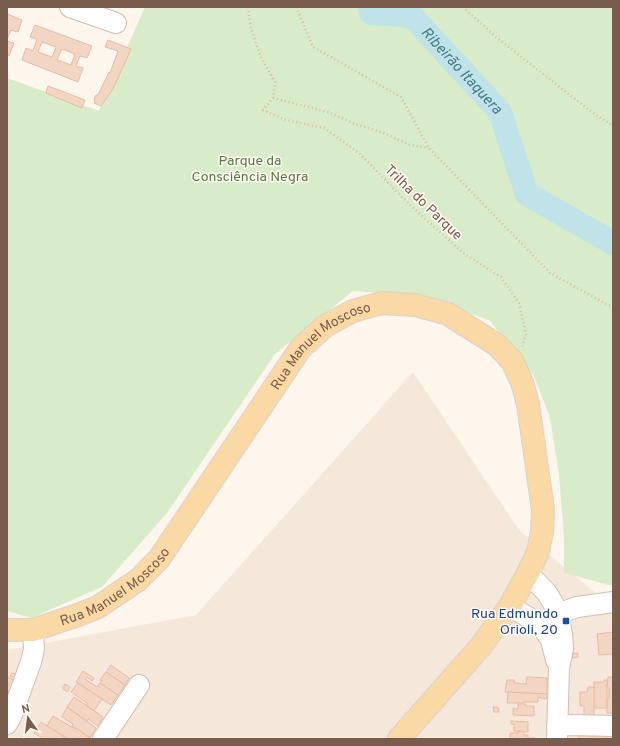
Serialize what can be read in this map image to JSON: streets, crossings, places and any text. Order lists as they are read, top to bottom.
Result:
{
  "streets": {
    "main road": ["Rua Manuel Moscoso"],
    "path": ["Trilha do Parque"]
  },
  "crossings": [
    ["Trilha do Parque", "Rua Manuel Moscoso"]
  ],
  "water": ["Ribeirão Itaquera"],
  "parks": ["Parque da Consciência Negra"],
  "places": {
    "transit": ["Rua Edmundo Orioli, 20"]
  },
  "north": "top"
}
